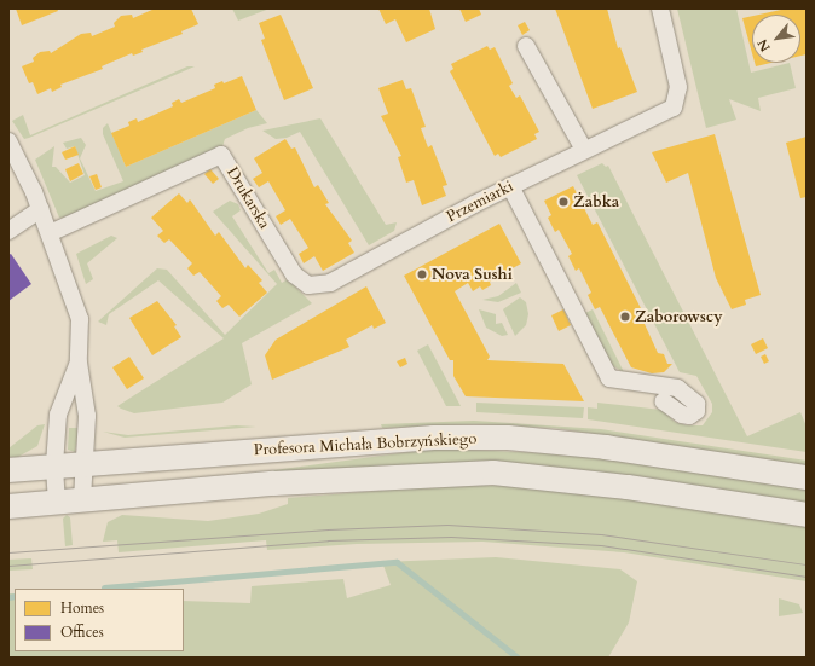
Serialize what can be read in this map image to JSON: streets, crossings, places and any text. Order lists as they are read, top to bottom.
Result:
{
  "streets": {
    "main road": ["Profesora Michała Bobrzyńskiego"],
    "street": ["Drukarska", "Przemiarki"]
  },
  "crossings": [
    ["Drukarska", "Przemiarki"]
  ],
  "places": ["Żabka", "Nova Sushi", "Zaborowscy"],
  "legend": ["Homes", "Offices"],
  "north": "bottom left"
}
